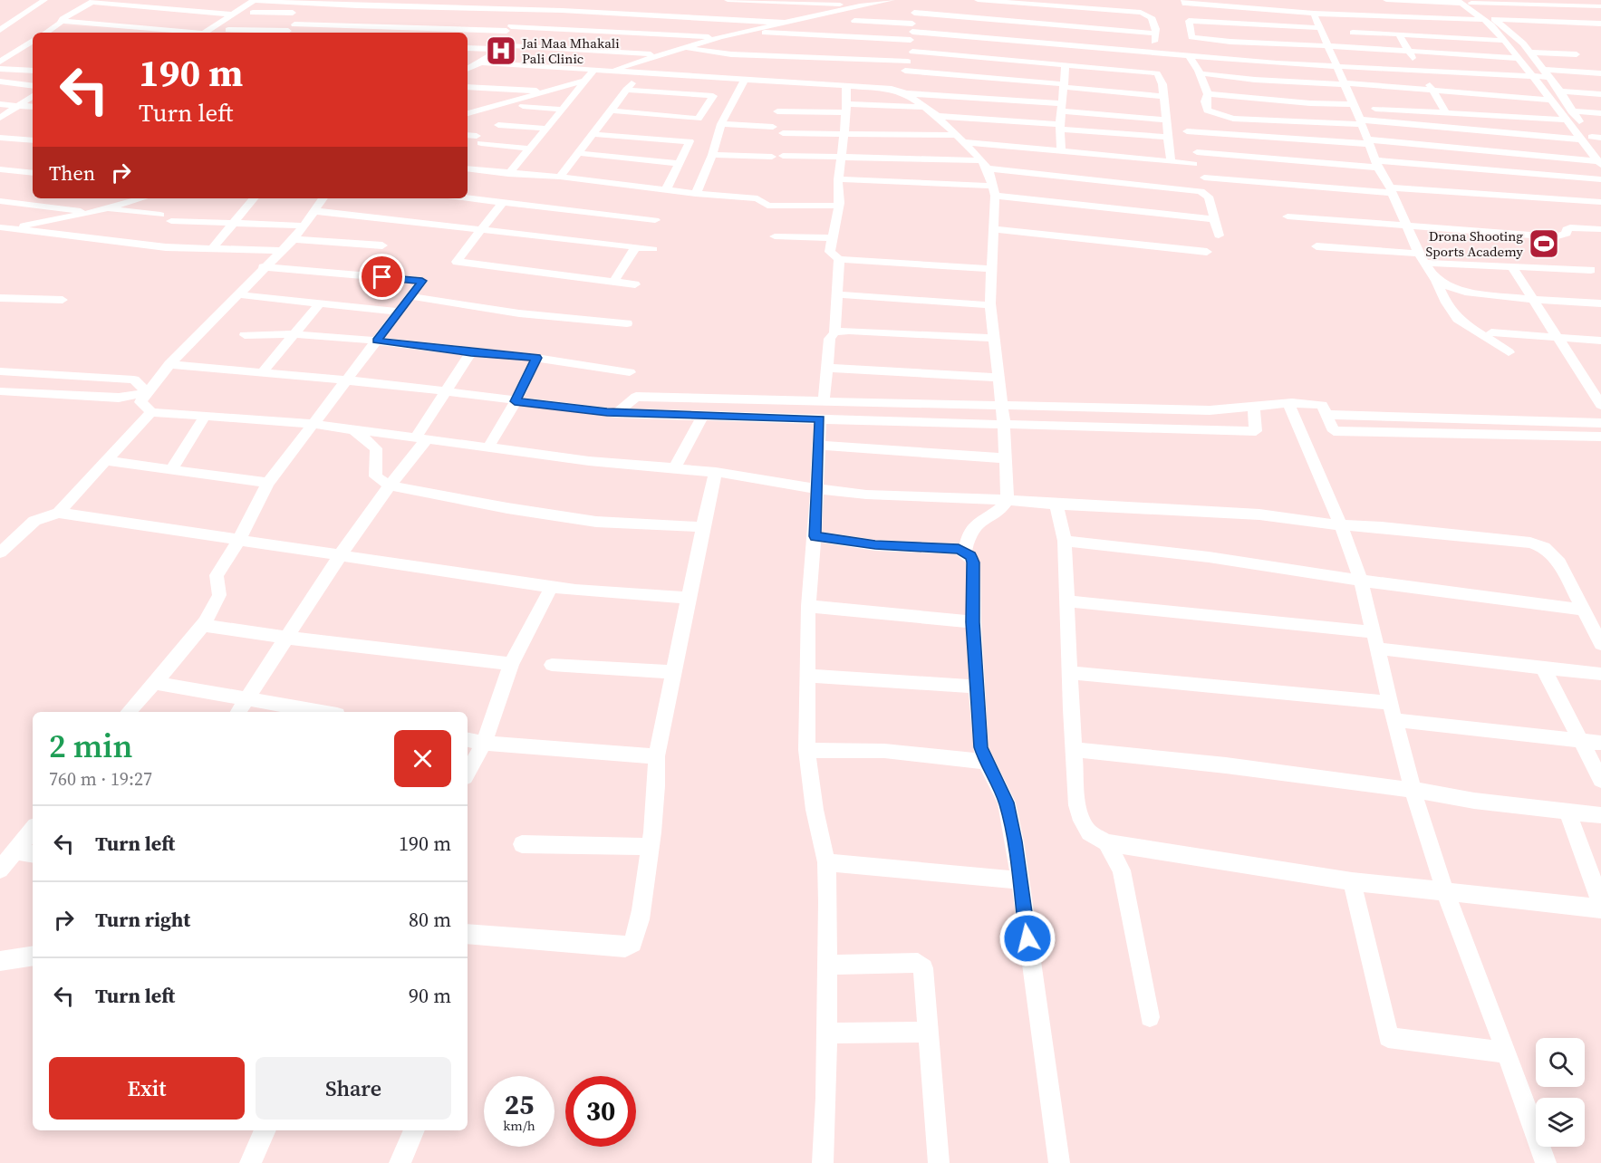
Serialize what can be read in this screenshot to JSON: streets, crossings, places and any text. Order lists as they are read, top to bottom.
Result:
{
  "places": {
    "hospital": ["Jai Maa Mhakali Pali Clinic"],
    "sports": ["Drona Shooting Sports Academy"]
  },
  "page": {
    "turn": ["190 m", "Turn left"],
    "then": "Then",
    "heading": ["2 min", "760 m · 19:27"],
    "list": [
      {
        "name": "Turn left",
        "value": "190 m"
      },
      {
        "name": "Turn right",
        "value": "80 m"
      },
      {
        "name": "Turn left",
        "value": "90 m"
      }
    ],
    "buttons": ["Exit", "Share"],
    "speed": "25 km/h",
    "limit": "30"
  }
}
